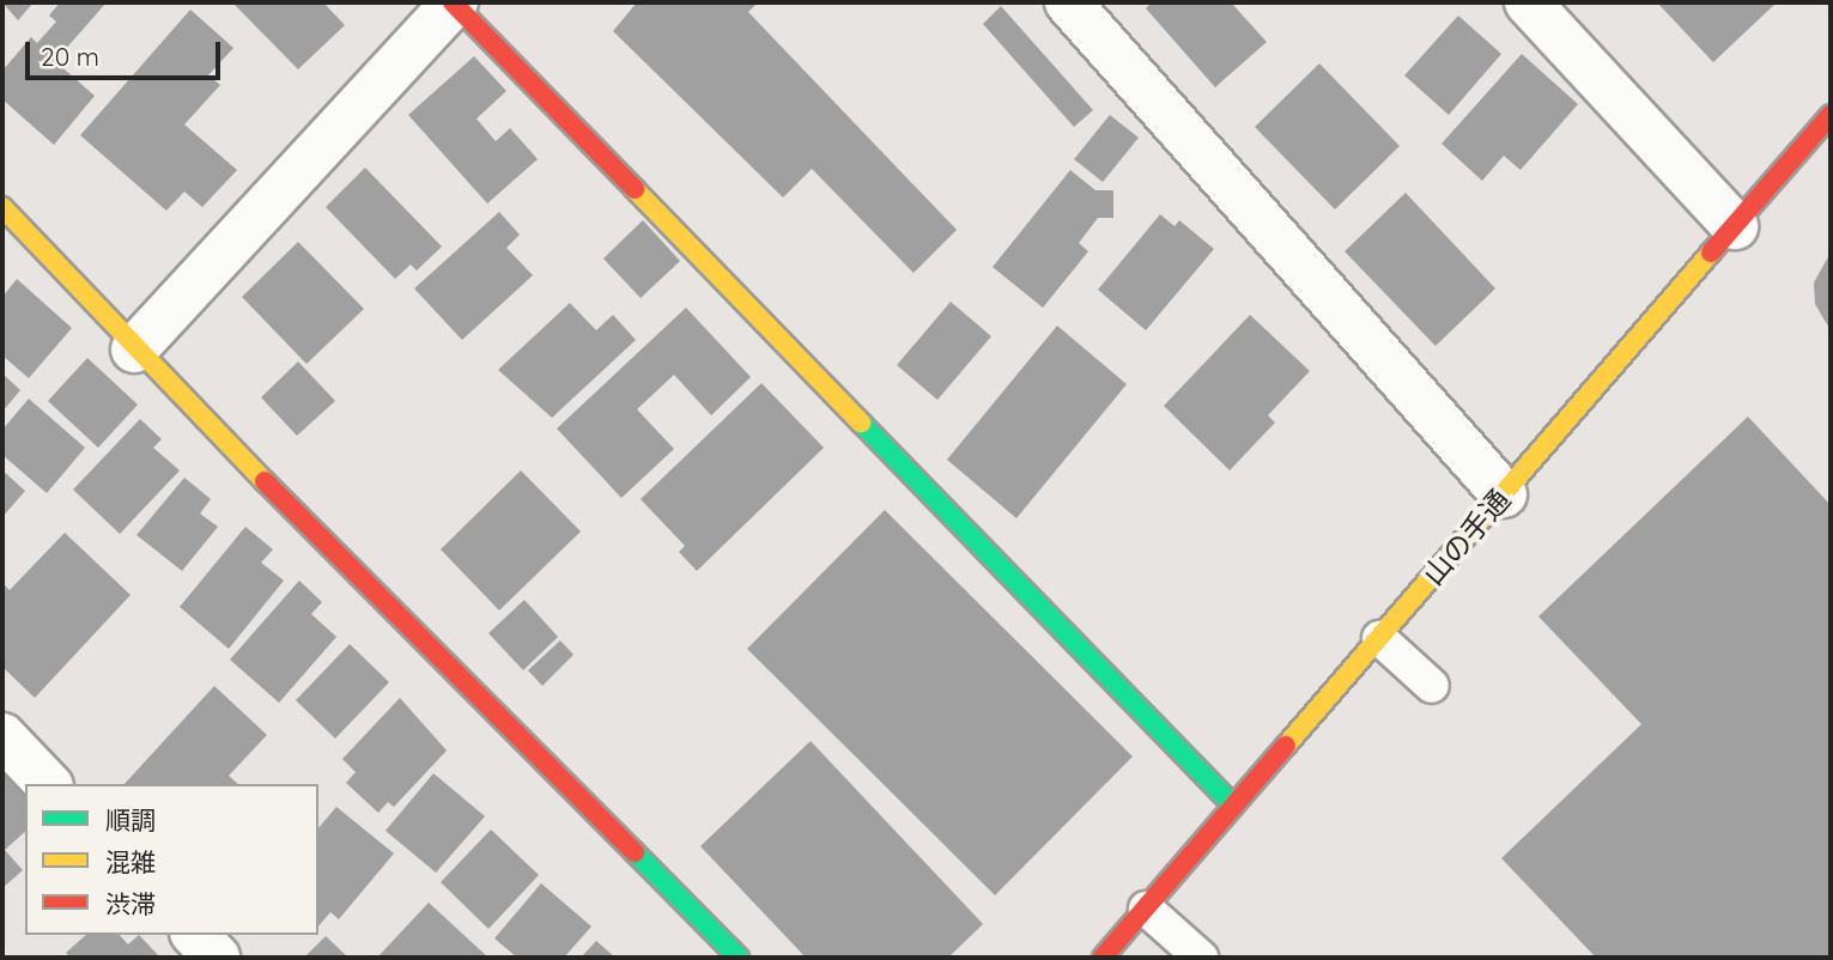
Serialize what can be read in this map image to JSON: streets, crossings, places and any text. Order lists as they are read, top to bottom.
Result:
{
  "streets": {
    "street": ["山の手通"]
  },
  "legend": ["順調", "混雑", "渋滞"],
  "scale_bar": "20 m"
}
